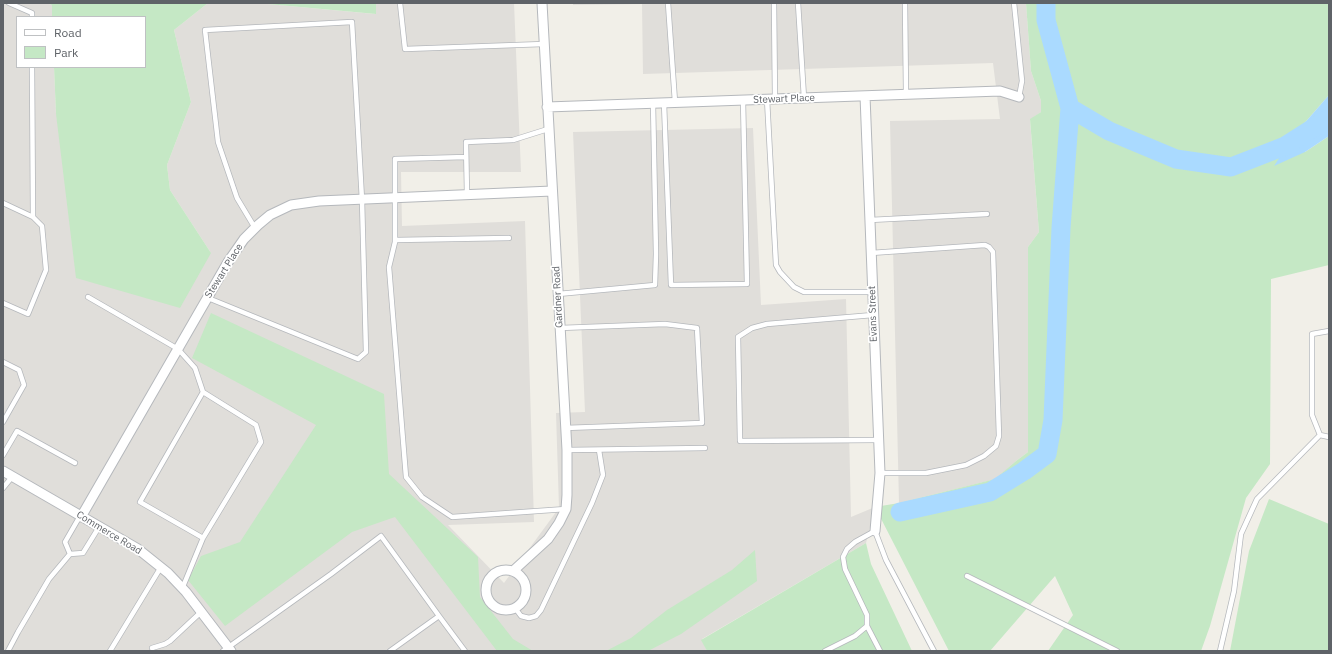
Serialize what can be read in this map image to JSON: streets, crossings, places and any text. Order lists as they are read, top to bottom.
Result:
{
  "streets": {
    "street": [
      "Stewart Place",
      "Gardner Road",
      "Evans Street",
      "Commerce Road"
    ]
  },
  "crossings": [
    ["Stewart Place", "Gardner Road"],
    ["Stewart Place", "Evans Street"],
    ["Stewart Place", "Commerce Road"]
  ],
  "legend": ["Road", "Park"]
}
